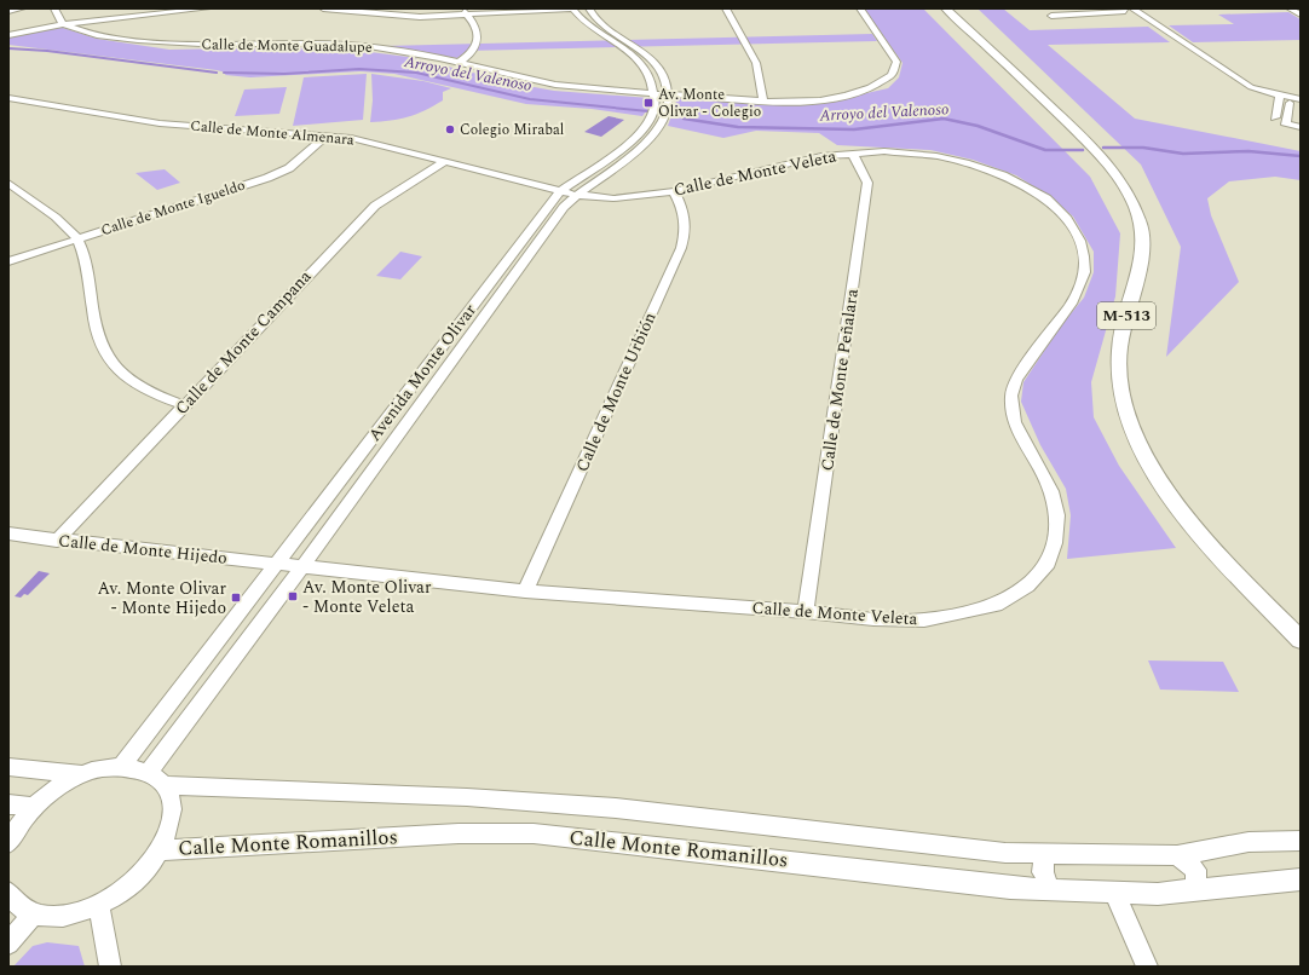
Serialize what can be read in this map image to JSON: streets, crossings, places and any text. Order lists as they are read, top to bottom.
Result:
{
  "streets": {
    "main road": ["M-513"],
    "street": [
      "Calle de Monte Guadalupe",
      "Calle de Monte Almenara",
      "Calle de Monte Veleta",
      "Calle de Monte Igueldo",
      "Calle de Monte Campana",
      "Avenida Monte Olivar",
      "Calle de Monte Peñalara",
      "Calle de Monte Urbión",
      "Calle de Monte Hijedo",
      "Calle Monte Romanillos"
    ]
  },
  "crossings": [
    ["Calle de Monte Guadalupe", "Avenida Monte Olivar"],
    ["Calle de Monte Almenara", "Calle de Monte Veleta"],
    ["Calle de Monte Almenara", "Calle de Monte Igueldo"],
    ["Calle de Monte Almenara", "Calle de Monte Campana"],
    ["Calle de Monte Almenara", "Avenida Monte Olivar"],
    ["Calle de Monte Veleta", "Avenida Monte Olivar"],
    ["Calle de Monte Veleta", "Calle de Monte Peñalara"],
    ["Calle de Monte Veleta", "Calle de Monte Urbión"],
    ["Calle de Monte Veleta", "Calle de Monte Hijedo"],
    ["Calle de Monte Campana", "Calle de Monte Hijedo"],
    ["Avenida Monte Olivar", "Calle de Monte Hijedo"],
    ["Avenida Monte Olivar", "Calle Monte Romanillos"]
  ],
  "water": ["Arroyo del Valenoso"],
  "places": {
    "transit": ["Av. Monte Olivar - Colegio", "Av. Monte Olivar - Monte Veleta", "Av. Monte Olivar - Monte Hijedo"],
    "other": ["Colegio Mirabal"]
  }
}
